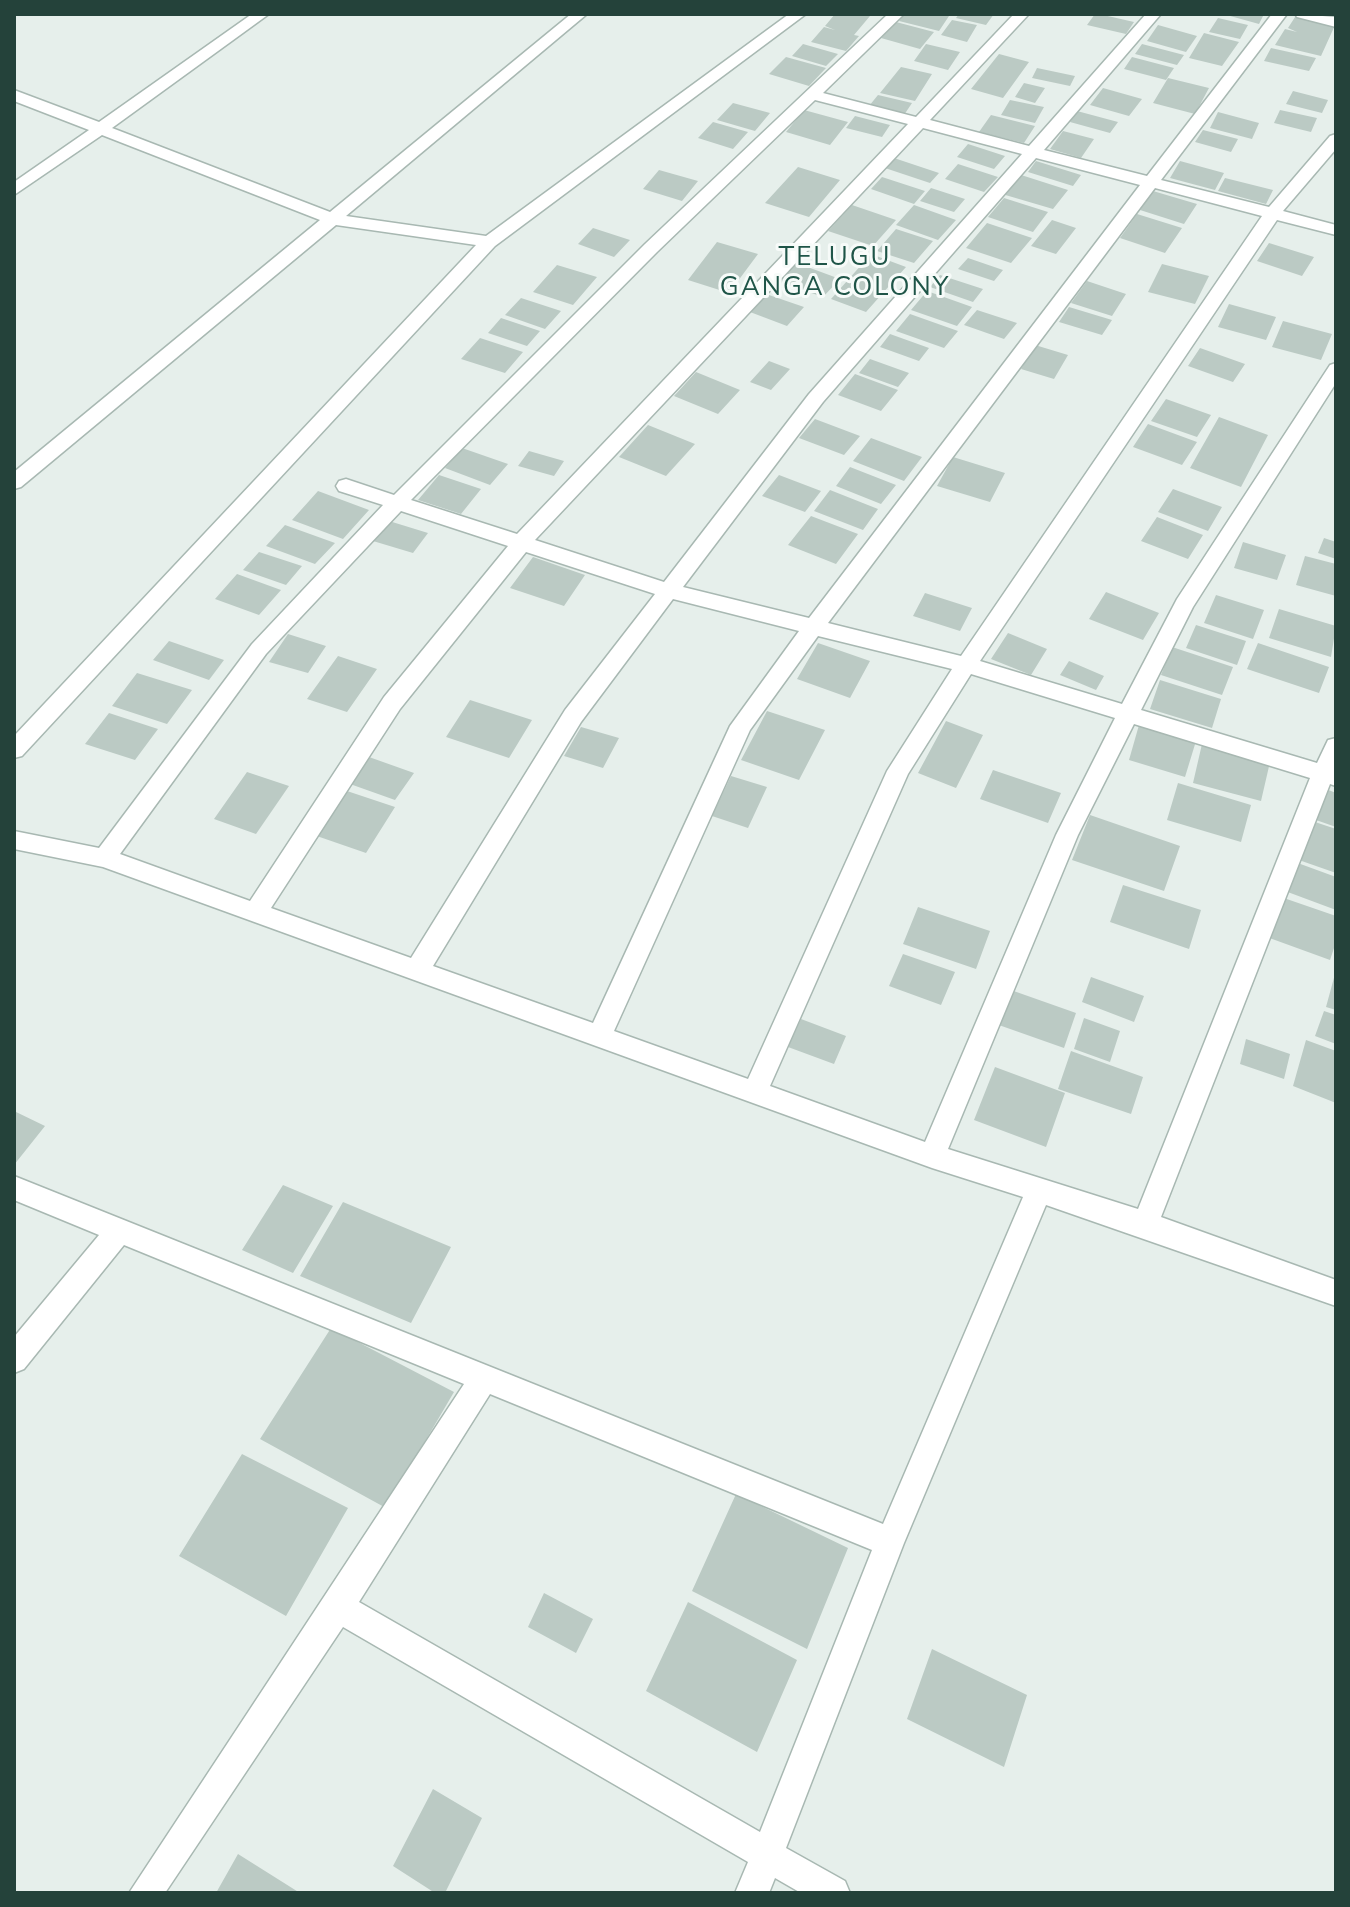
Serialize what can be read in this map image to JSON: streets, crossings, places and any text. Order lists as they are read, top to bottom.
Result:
{
  "districts": ["TELUGU GANGA COLONY"]
}
